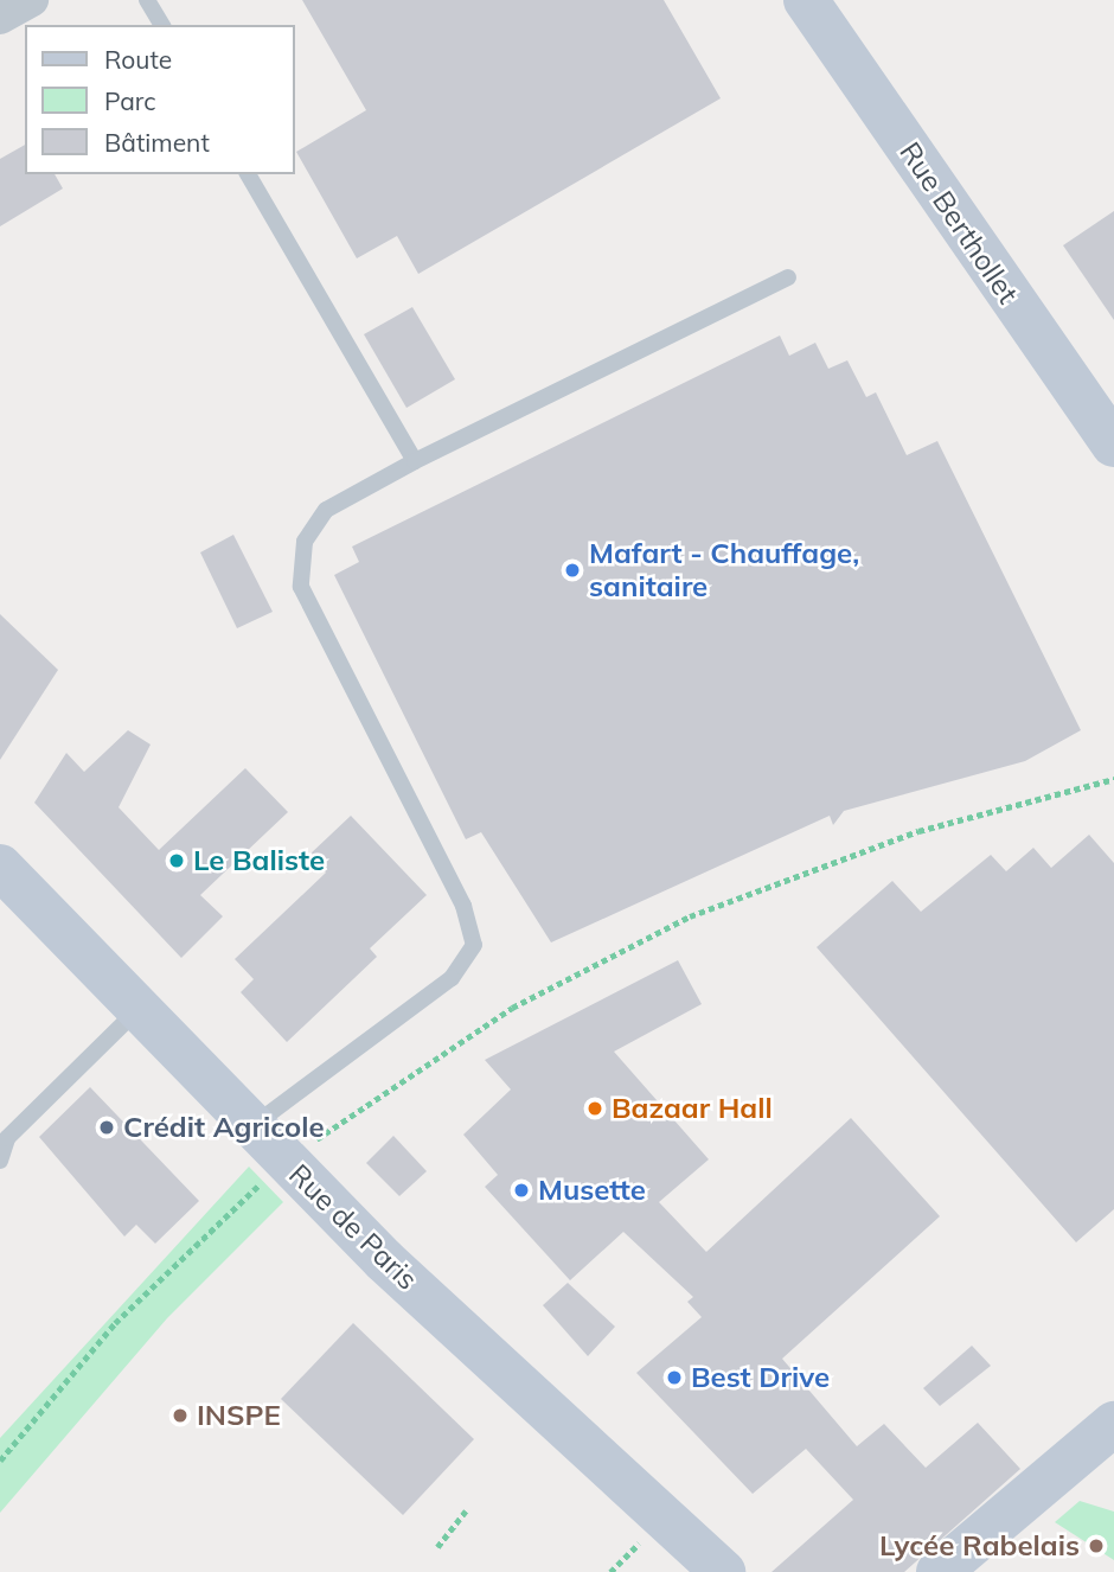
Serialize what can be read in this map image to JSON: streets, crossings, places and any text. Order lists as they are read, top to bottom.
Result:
{
  "streets": {
    "main road": ["Rue Berthollet", "Rue de Paris"]
  },
  "places": [
    "Mafart - Chauffage, sanitaire",
    "Le Baliste",
    "Bazaar Hall",
    "Crédit Agricole",
    "Musette",
    "Best Drive",
    "INSPE",
    "Lycée Rabelais"
  ],
  "legend": ["Route", "Parc", "Bâtiment"]
}
